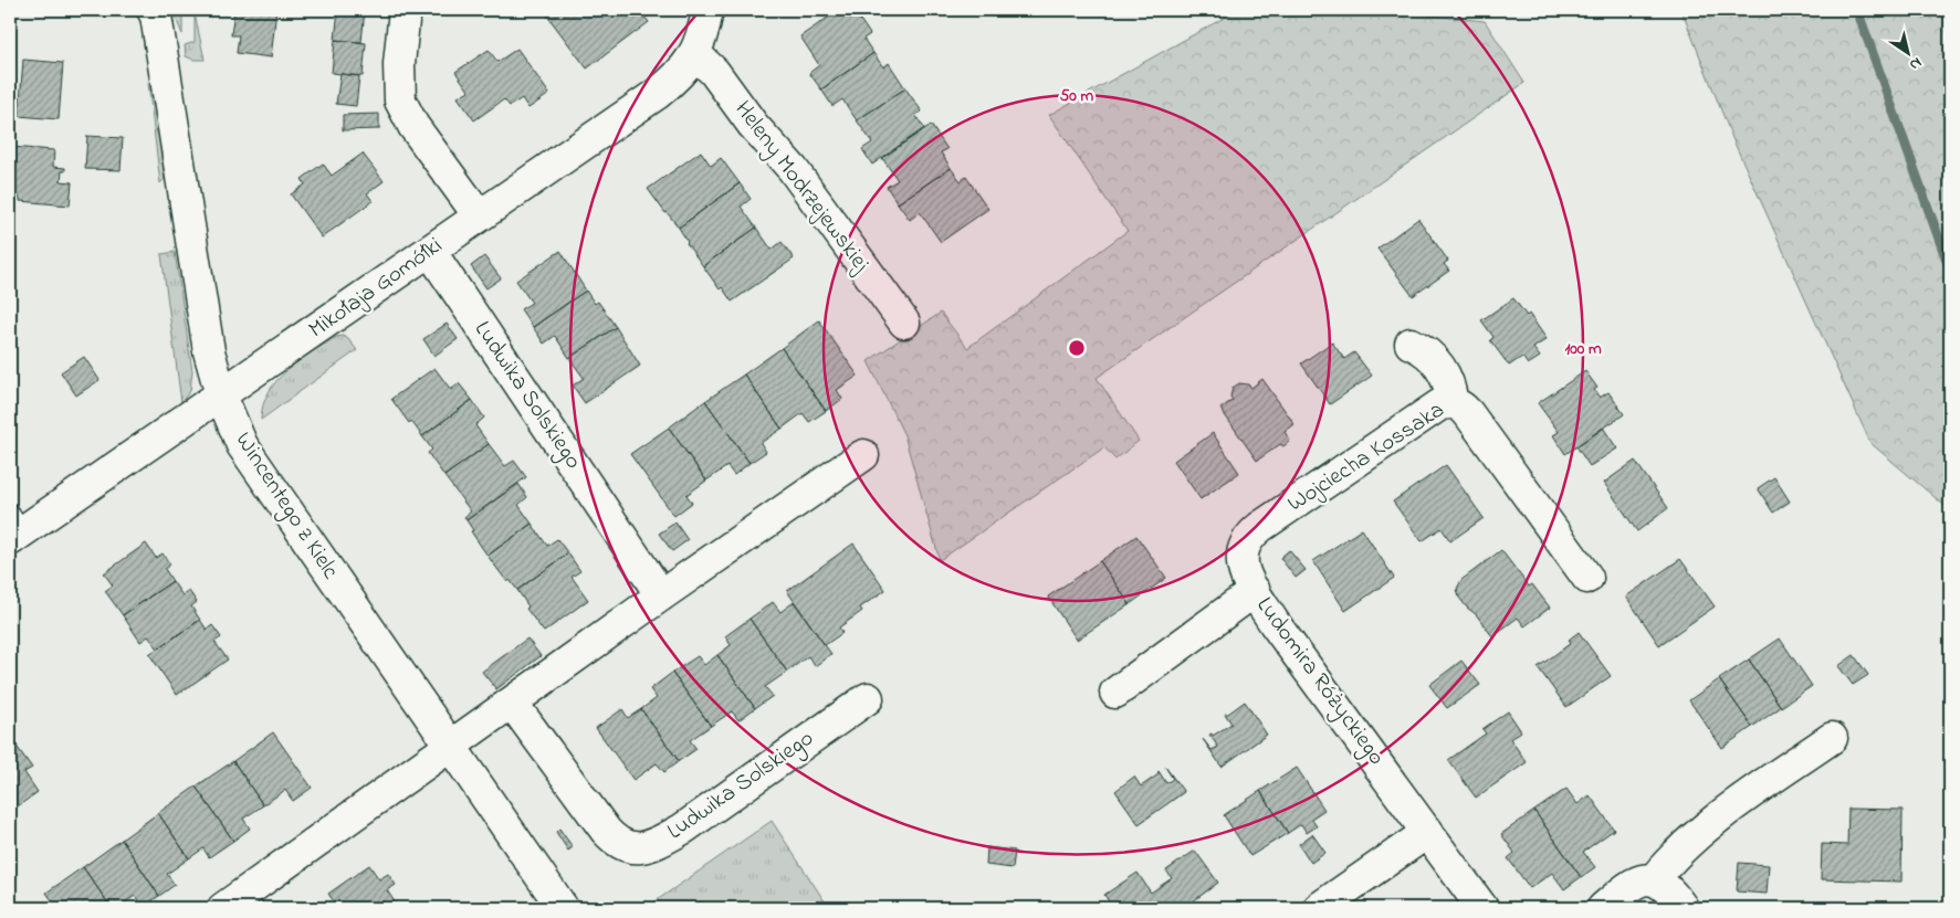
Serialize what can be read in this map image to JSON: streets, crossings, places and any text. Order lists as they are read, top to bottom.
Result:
{
  "streets": {
    "street": [
      "Heleny Modrzejewskiej",
      "Mikołaja Gomółki",
      "Ludwika Solskiego",
      "Wojciecha Kossaka",
      "Wincentego z Kielc",
      "Ludomira Różyckiego"
    ]
  },
  "crossings": [
    ["Heleny Modrzejewskiej", "Mikołaja Gomółki"],
    ["Mikołaja Gomółki", "Ludwika Solskiego"],
    ["Mikołaja Gomółki", "Wincentego z Kielc"],
    ["Wojciecha Kossaka", "Ludomira Różyckiego"]
  ],
  "north": "bottom right",
  "rings": ["50 m", "100 m"]
}
